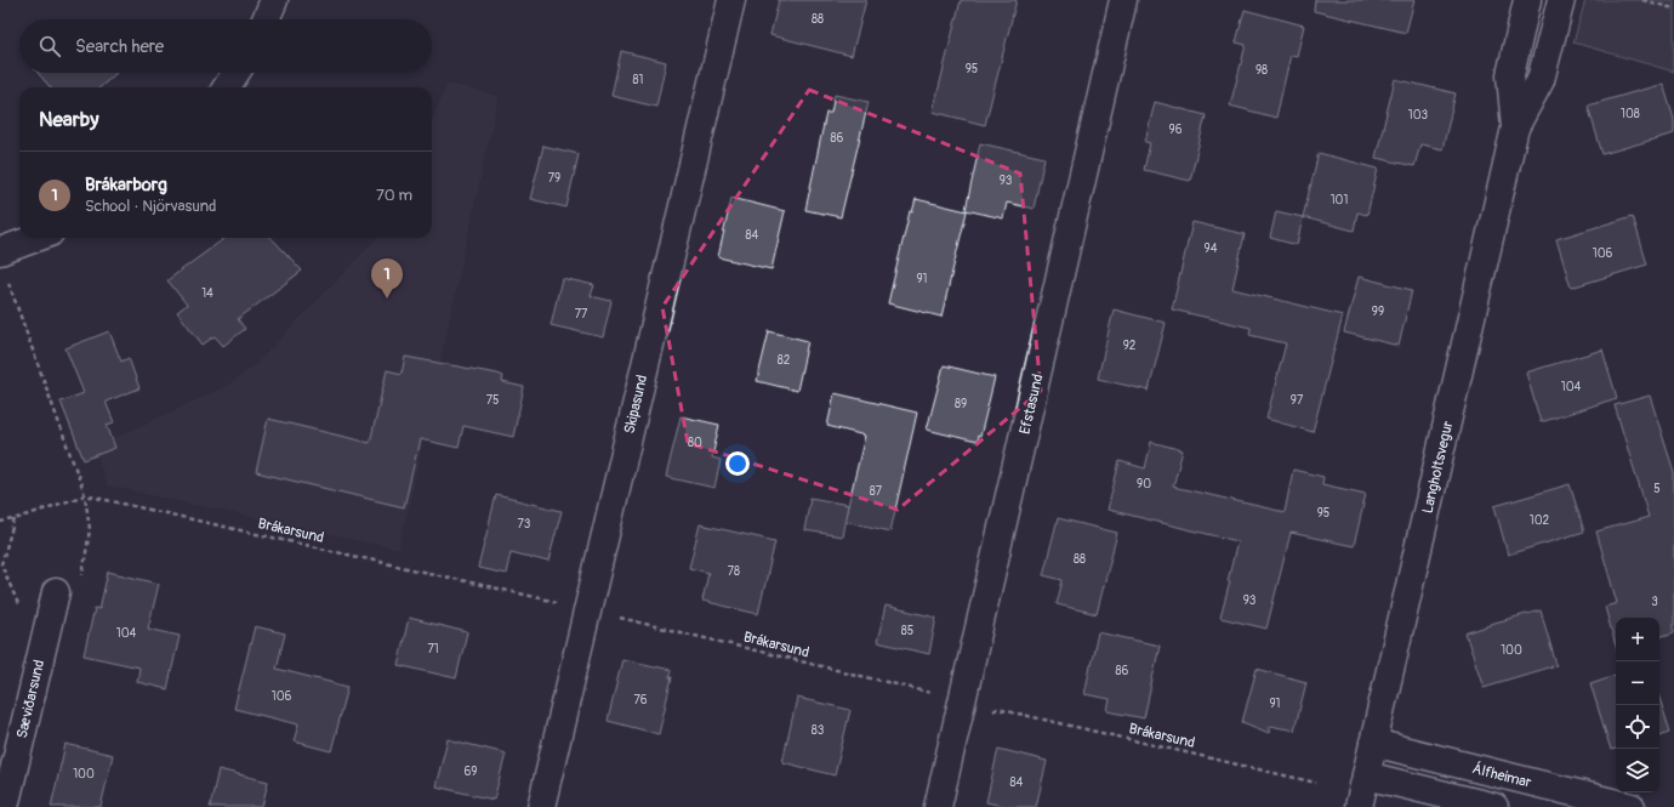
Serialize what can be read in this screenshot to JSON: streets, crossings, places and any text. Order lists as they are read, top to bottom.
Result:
{
  "streets": {
    "street": [
      "Skipasund",
      "Efstasund",
      "Langholtsvegur",
      "Sæviðarsund",
      "Álfheimar"
    ],
    "path": ["Brákarsund"]
  },
  "crossings": [
    ["Langholtsvegur", "Álfheimar"]
  ],
  "house_numbers": [
    "88",
    "95",
    "98",
    "81",
    "108",
    "103",
    "96",
    "86",
    "79",
    "93",
    "101",
    "84",
    "94",
    "106",
    "91",
    "14",
    "99",
    "77",
    "92",
    "82",
    "104",
    "75",
    "97",
    "89",
    "80",
    "90",
    "5",
    "87",
    "95",
    "102",
    "73",
    "88",
    "78",
    "93",
    "3",
    "85",
    "104",
    "71",
    "100",
    "86",
    "106",
    "76",
    "91",
    "83",
    "69",
    "100",
    "84"
  ],
  "page": {
    "search": "Search here",
    "heading": "Nearby",
    "list": [
      {
        "mark": "1",
        "name": "Brákarborg",
        "note": "School · Njörvasund",
        "value": "70 m"
      }
    ],
    "pins": "1",
    "map_buttons": ["+", "−"]
  }
}
